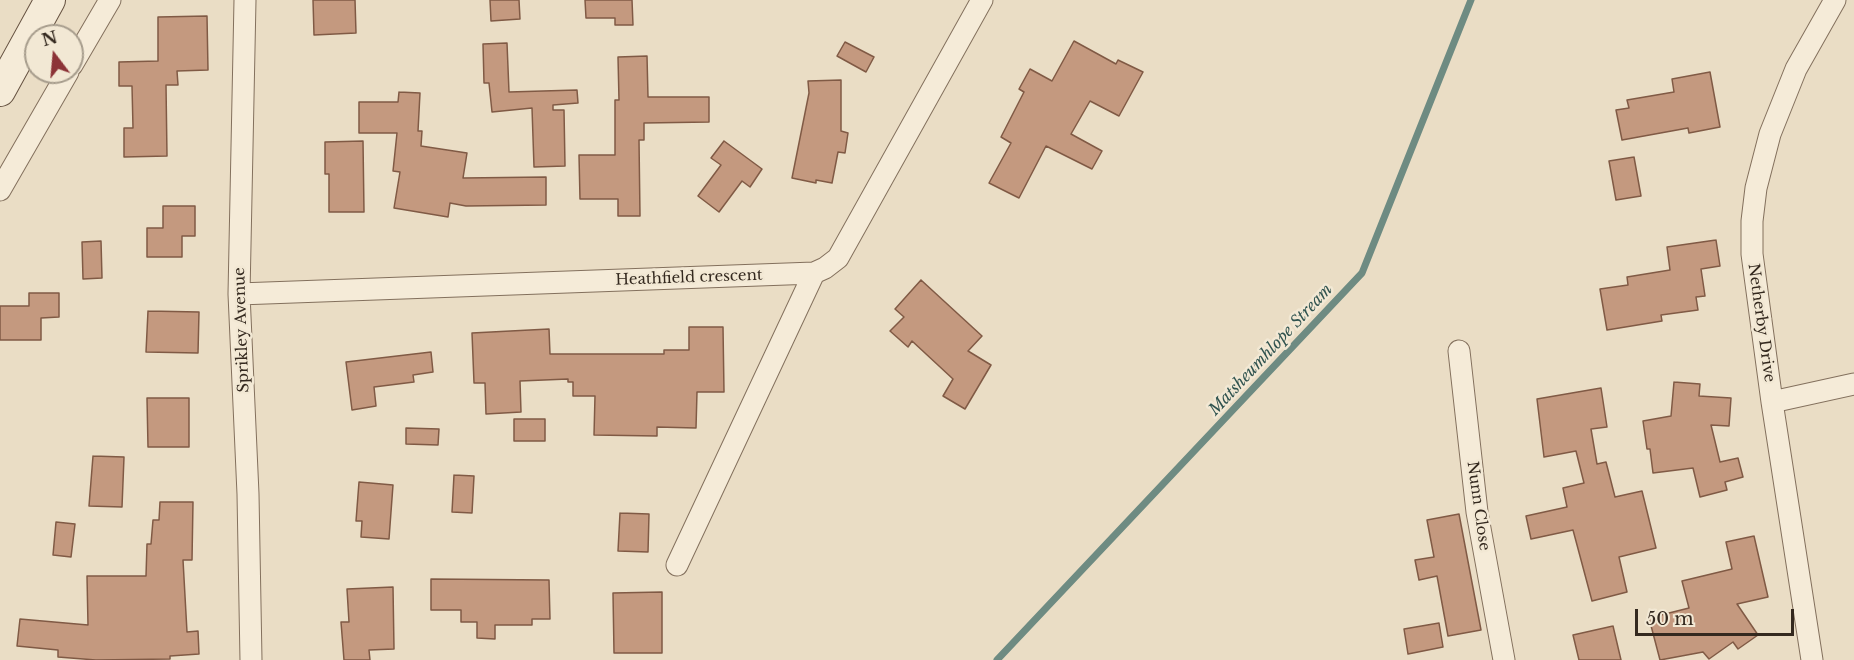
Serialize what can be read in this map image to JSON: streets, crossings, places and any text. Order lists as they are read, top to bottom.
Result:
{
  "streets": {
    "street": [
      "Heathfield crescent",
      "Netherby Drive",
      "Sprikley Avenue",
      "Nunn Close"
    ]
  },
  "crossings": [
    ["Heathfield crescent", "Sprikley Avenue"]
  ],
  "water": ["Matsheumhlope Stream"],
  "scale_bar": "50 m",
  "north": "top"
}
